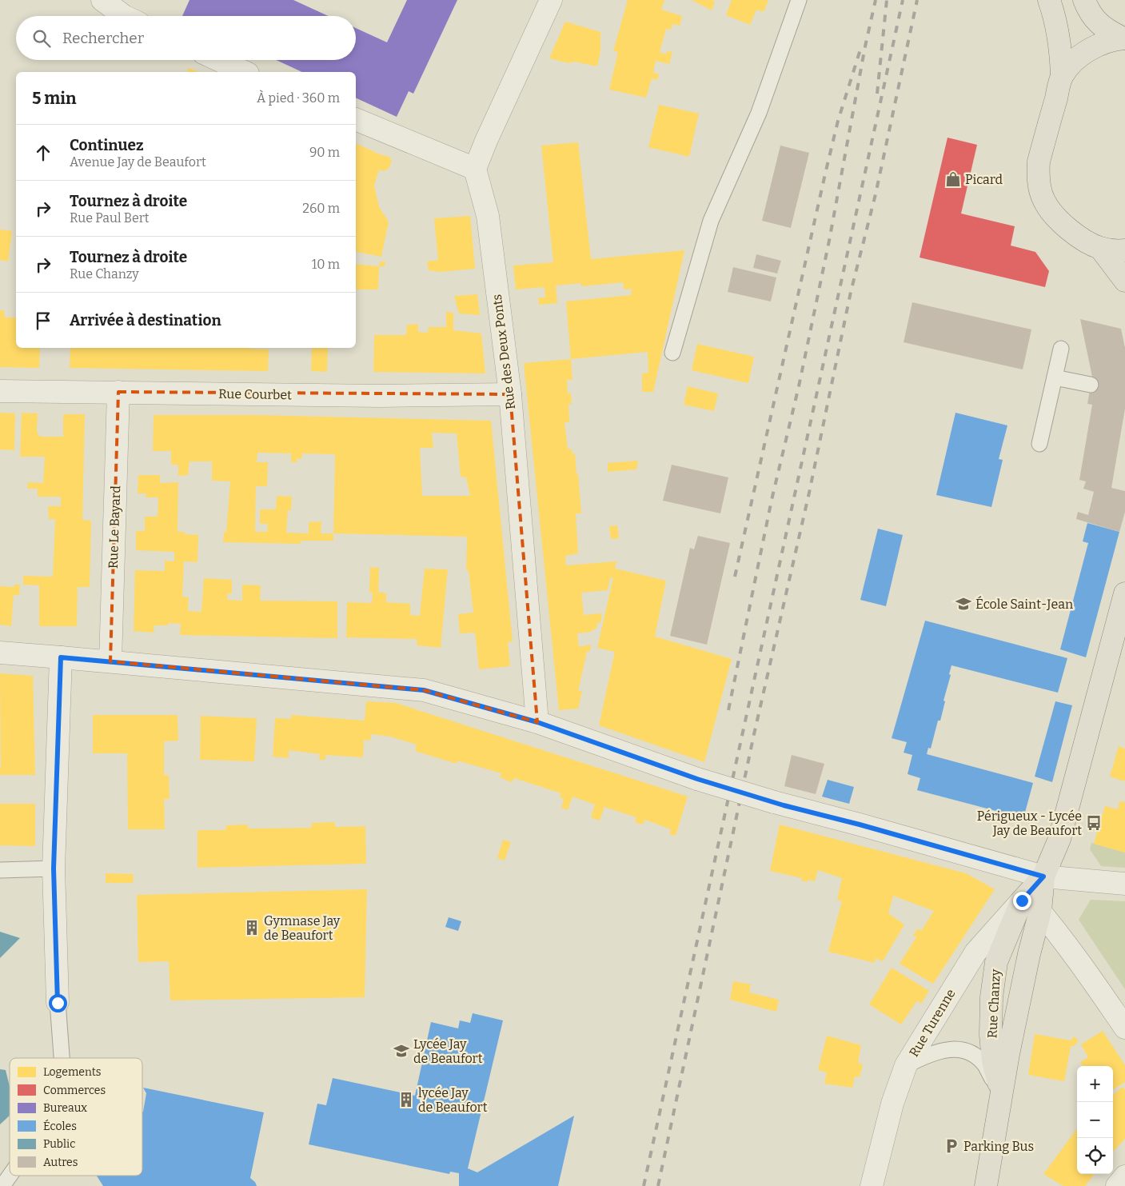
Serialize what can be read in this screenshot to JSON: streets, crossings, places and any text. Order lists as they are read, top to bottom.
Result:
{
  "streets": {
    "main road": ["Rue Chanzy"],
    "street": [
      "Rue des Deux Ponts",
      "Rue Courbet",
      "Rue Le Bayard",
      "Rue Turenne"
    ]
  },
  "crossings": [
    ["Rue des Deux Ponts", "Rue Courbet"],
    ["Rue Courbet", "Rue Le Bayard"],
    ["Rue Chanzy", "Rue Turenne"]
  ],
  "places": {
    "shop": ["Picard"],
    "school or university": ["École Saint-Jean", "Lycée Jay de Beaufort"],
    "bus stop": ["Périgueux - Lycée Jay de Beaufort"],
    "building": ["Gymnase Jay de Beaufort", "lycée Jay de Beaufort"],
    "parking": ["Parking Bus"]
  },
  "legend": [
    "Logements",
    "Commerces",
    "Bureaux",
    "Écoles",
    "Public",
    "Autres"
  ],
  "page": {
    "search": "Rechercher",
    "heading": ["5 min", "À pied · 360 m"],
    "list": [
      ["Continuez", "Avenue Jay de Beaufort", "90 m"],
      ["Tournez à droite", "Rue Paul Bert", "260 m"],
      ["Tournez à droite", "Rue Chanzy", "10 m"],
      "Arrivée à destination"
    ],
    "map_buttons": ["+", "−"]
  }
}
